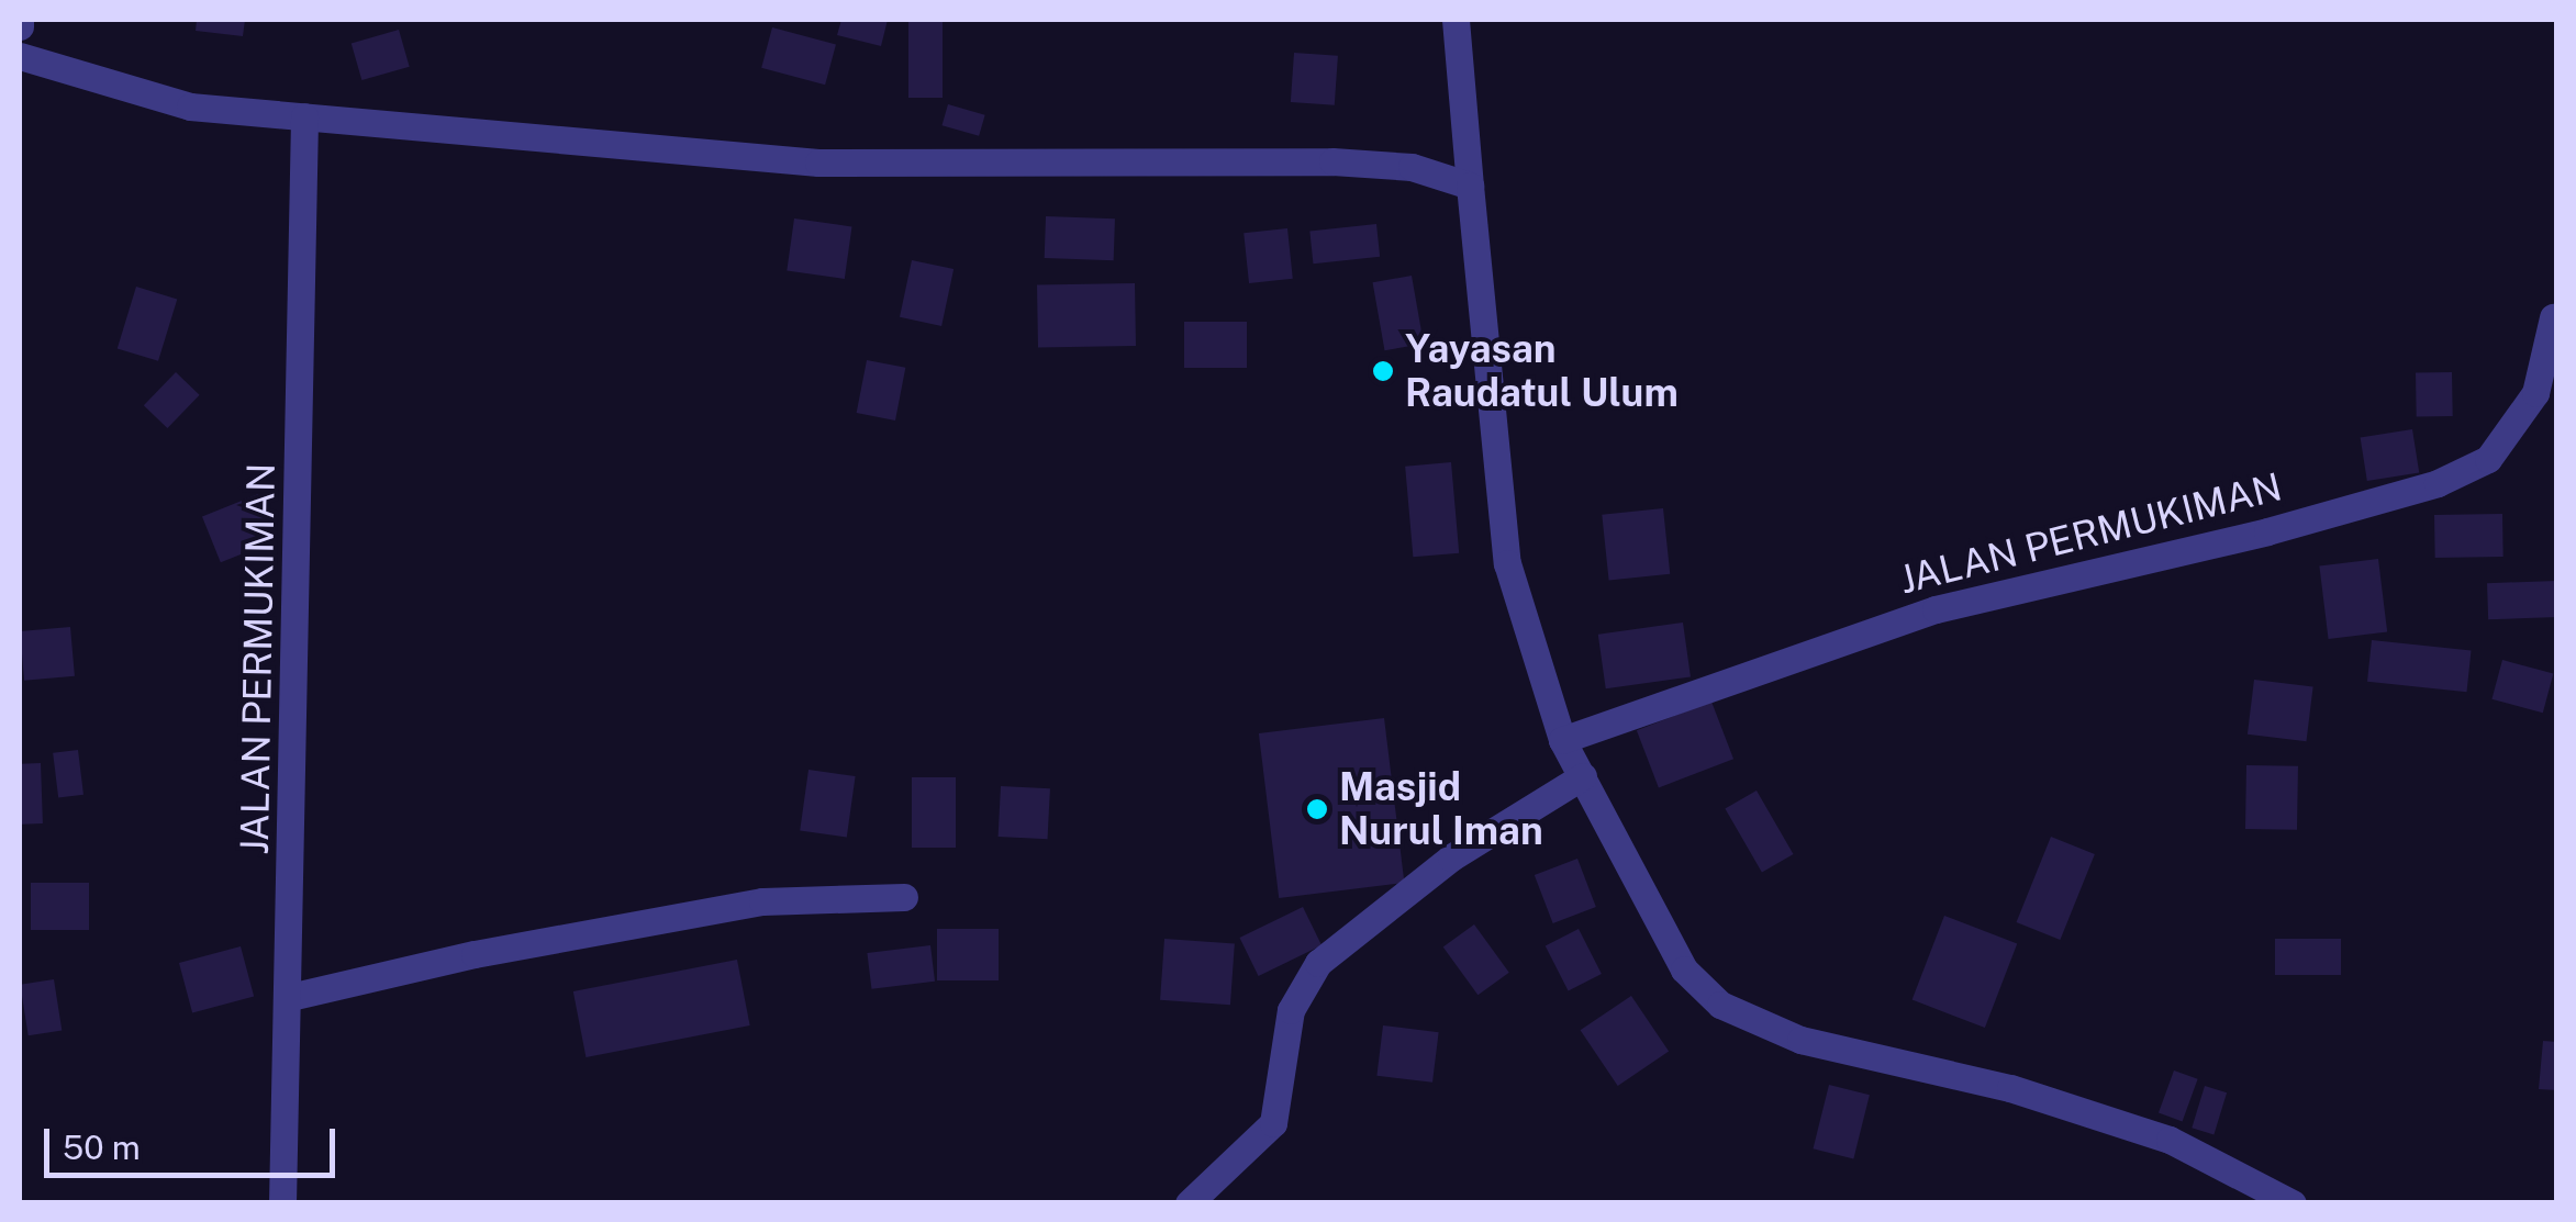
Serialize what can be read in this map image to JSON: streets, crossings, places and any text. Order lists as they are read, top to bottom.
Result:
{
  "streets": {
    "street": ["JALAN PERMUKIMAN"]
  },
  "places": ["Yayasan Raudatul Ulum", "Masjid Nurul Iman"],
  "scale_bar": "50 m"
}
